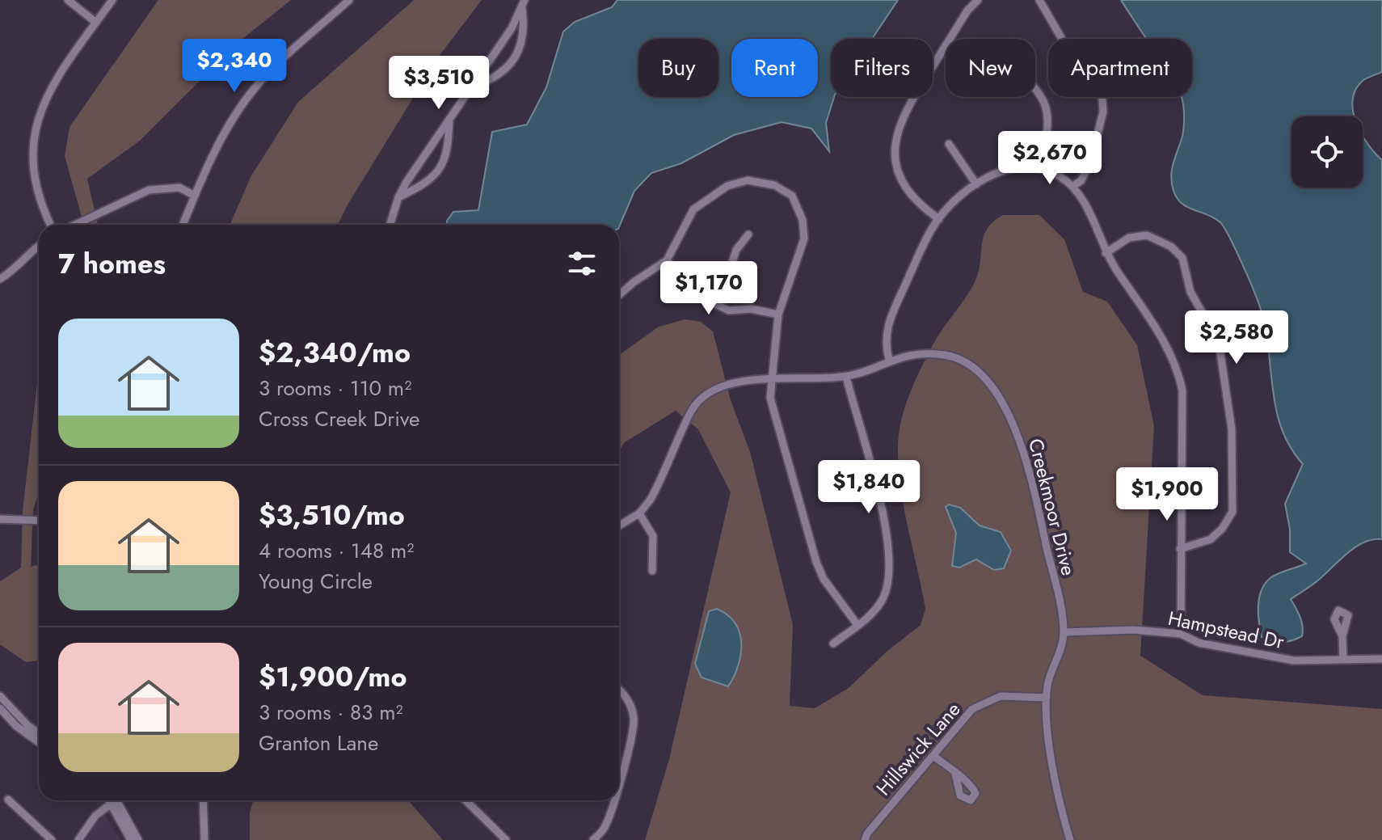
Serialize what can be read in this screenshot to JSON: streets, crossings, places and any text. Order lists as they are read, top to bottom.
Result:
{
  "streets": {
    "street": ["Creekmoor Drive", "Hampstead Dr", "Hillswick Lane"]
  },
  "crossings": [
    ["Creekmoor Drive", "Hampstead Dr"],
    ["Creekmoor Drive", "Hillswick Lane"]
  ],
  "page": {
    "price": [
      "$2,340",
      "$3,510",
      "$2,670",
      "$1,170",
      "$2,580",
      "$1,840",
      "$1,900"
    ],
    "chip": [
      "Buy",
      "Rent",
      "Filters",
      "New",
      "Apartment"
    ],
    "heading": "7 homes",
    "list": [
      {
        "name": "$2,340/mo",
        "note": "3 rooms · 110 m² · Cross Creek Drive"
      },
      {
        "name": "$3,510/mo",
        "note": "4 rooms · 148 m² · Young Circle"
      },
      {
        "name": "$1,900/mo",
        "note": "3 rooms · 83 m² · Granton Lane"
      }
    ]
  }
}
